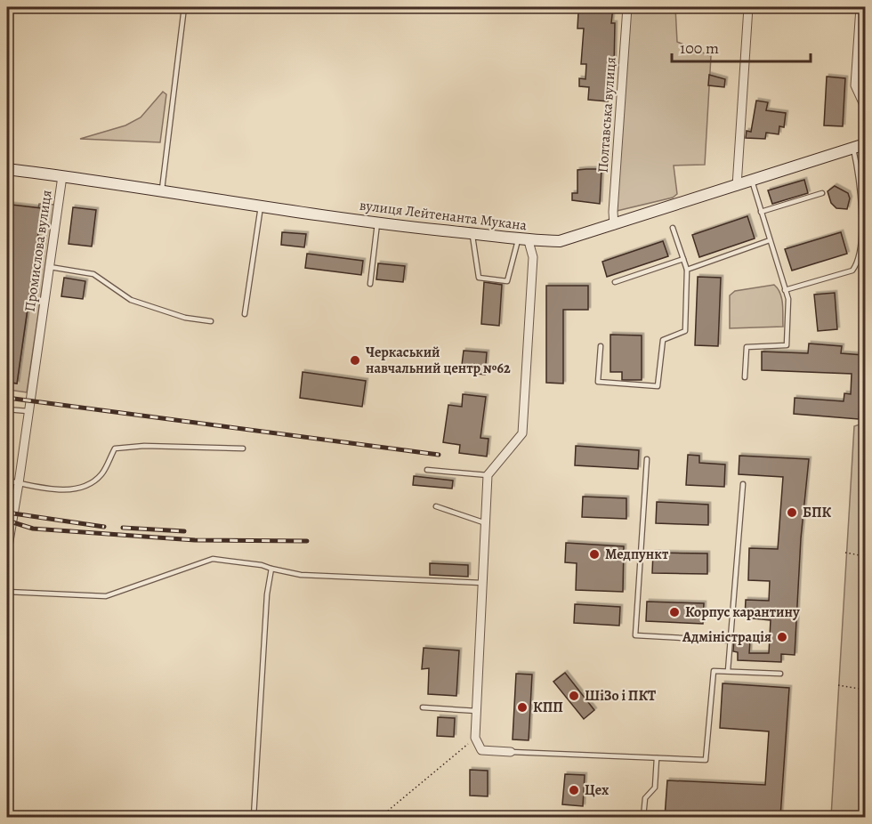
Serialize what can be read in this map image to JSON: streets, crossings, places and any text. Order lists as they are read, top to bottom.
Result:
{
  "streets": {
    "main road": ["вулиця Лейтенанта Мукана"],
    "street": ["Полтавська вулиця", "Промислова вулиця"]
  },
  "crossings": [
    ["Полтавська вулиця", "вулиця Лейтенанта Мукана"],
    ["вулиця Лейтенанта Мукана", "Промислова вулиця"]
  ],
  "places": [
    "Черкаський навчальний центр №62",
    "БПК",
    "Медпункт",
    "Корпус карантину",
    "Адміністрація",
    "ШіЗо і ПКТ",
    "КПП",
    "Цех"
  ],
  "scale_bar": "100 m"
}
